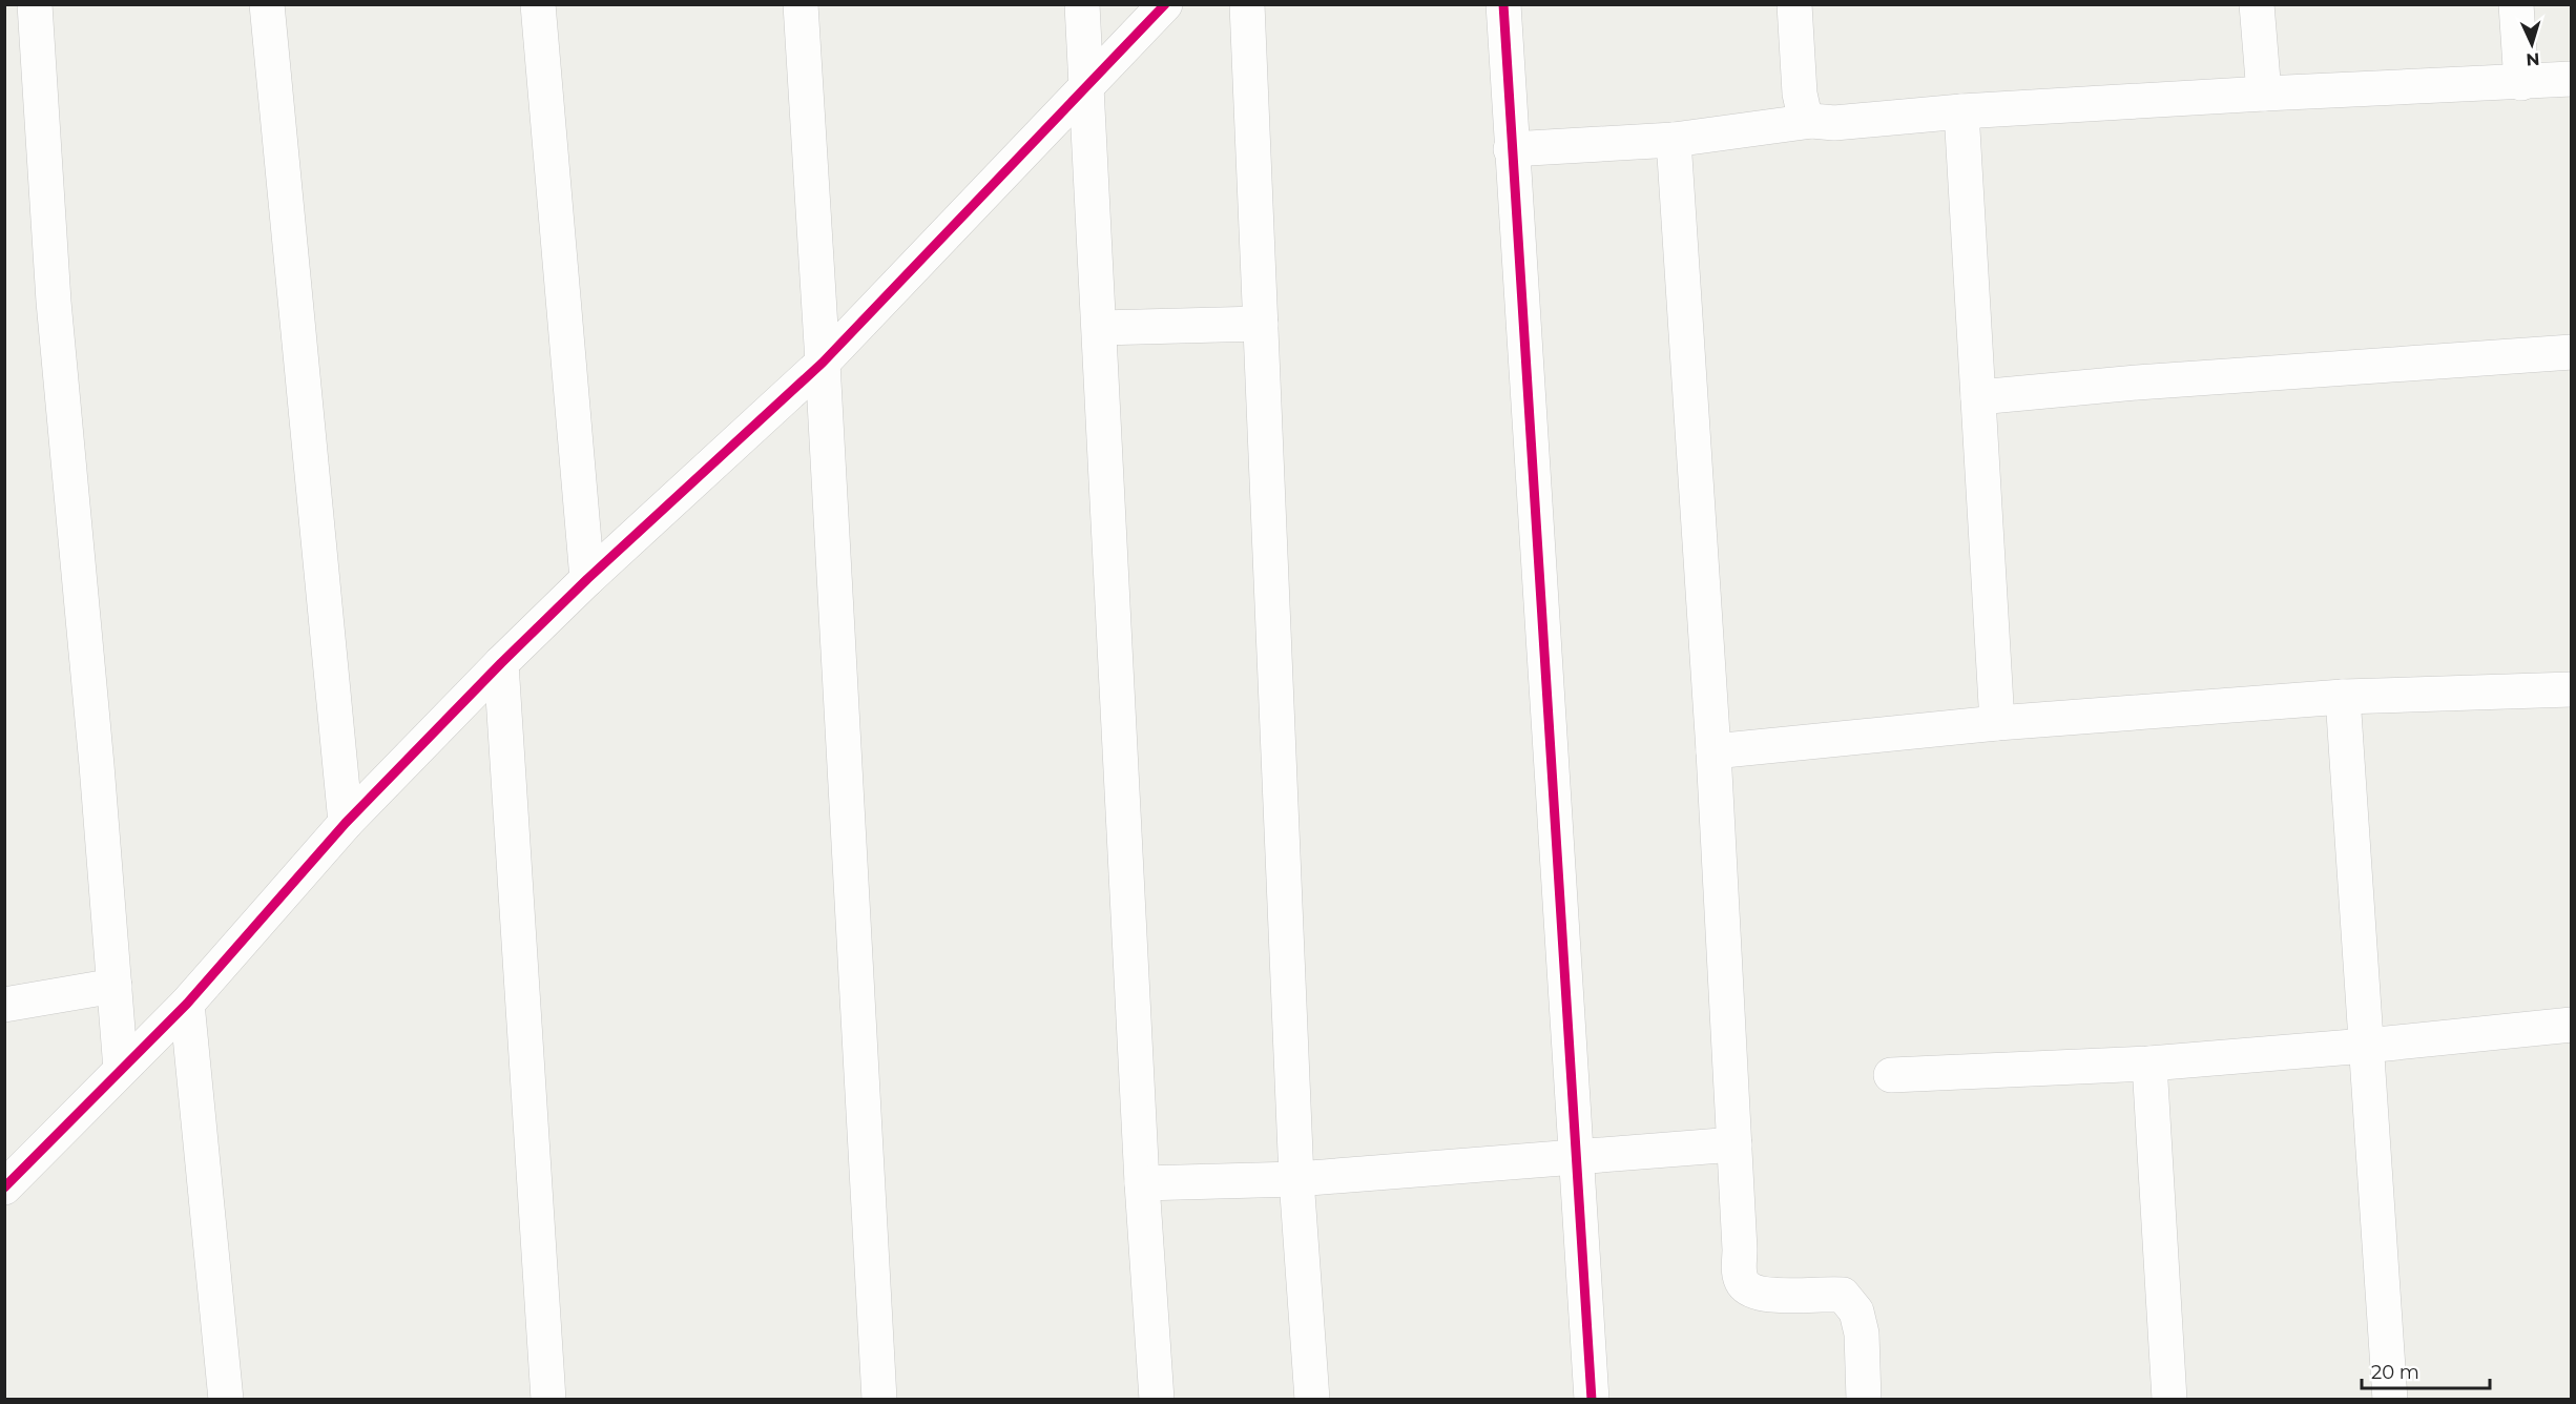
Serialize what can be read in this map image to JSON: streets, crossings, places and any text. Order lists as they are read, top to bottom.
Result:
{
  "scale_bar": "20 m",
  "north": "bottom"
}
